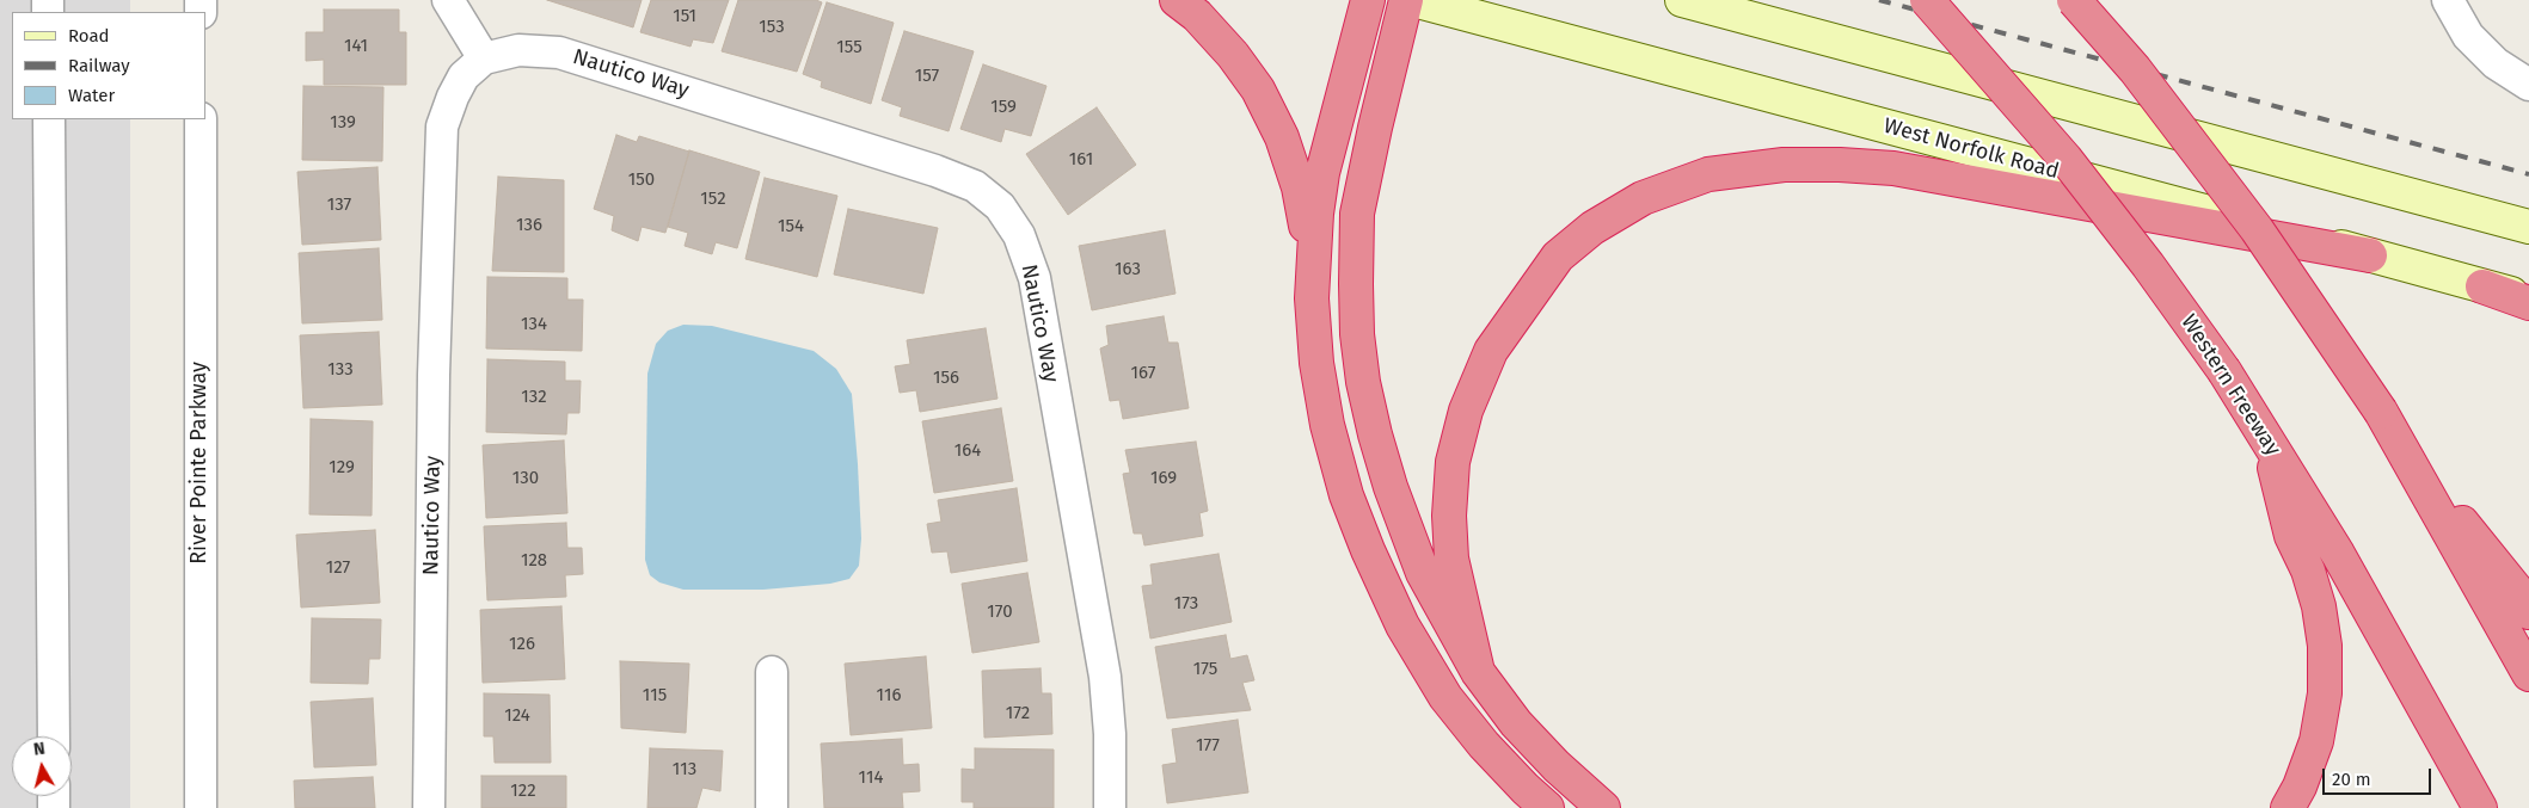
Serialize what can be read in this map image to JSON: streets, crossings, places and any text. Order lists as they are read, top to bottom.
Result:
{
  "streets": {
    "highway": ["Western Freeway"],
    "street": ["Nautico Way", "West Norfolk Road", "River Pointe Parkway"]
  },
  "house_numbers": [
    "151",
    "153",
    "141",
    "155",
    "157",
    "159",
    "139",
    "161",
    "150",
    "152",
    "137",
    "136",
    "154",
    "163",
    "134",
    "133",
    "167",
    "156",
    "132",
    "164",
    "129",
    "130",
    "169",
    "128",
    "127",
    "173",
    "170",
    "126",
    "175",
    "115",
    "116",
    "172",
    "124",
    "177",
    "113",
    "114",
    "122"
  ],
  "legend": ["Road", "Railway", "Water"],
  "scale_bar": "20 m",
  "north": "top"
}
